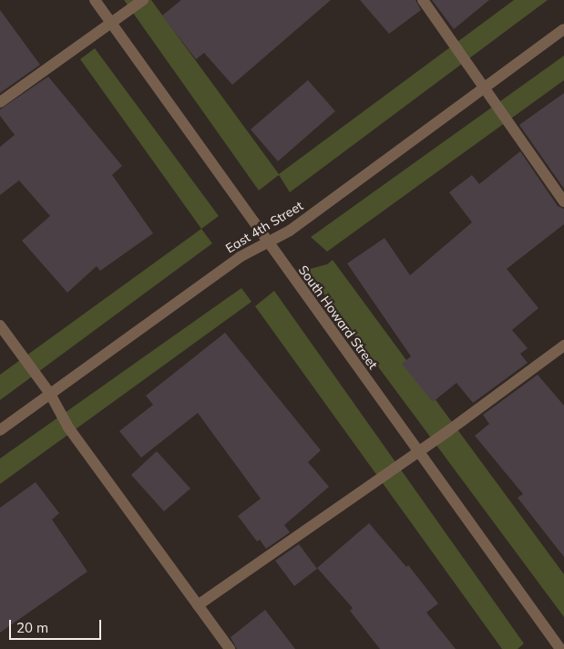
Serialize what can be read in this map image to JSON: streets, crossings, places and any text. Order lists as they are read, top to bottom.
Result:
{
  "streets": {
    "street": ["East 4th Street", "South Howard Street"]
  },
  "crossings": [
    ["East 4th Street", "South Howard Street"]
  ],
  "scale_bar": "20 m"
}
